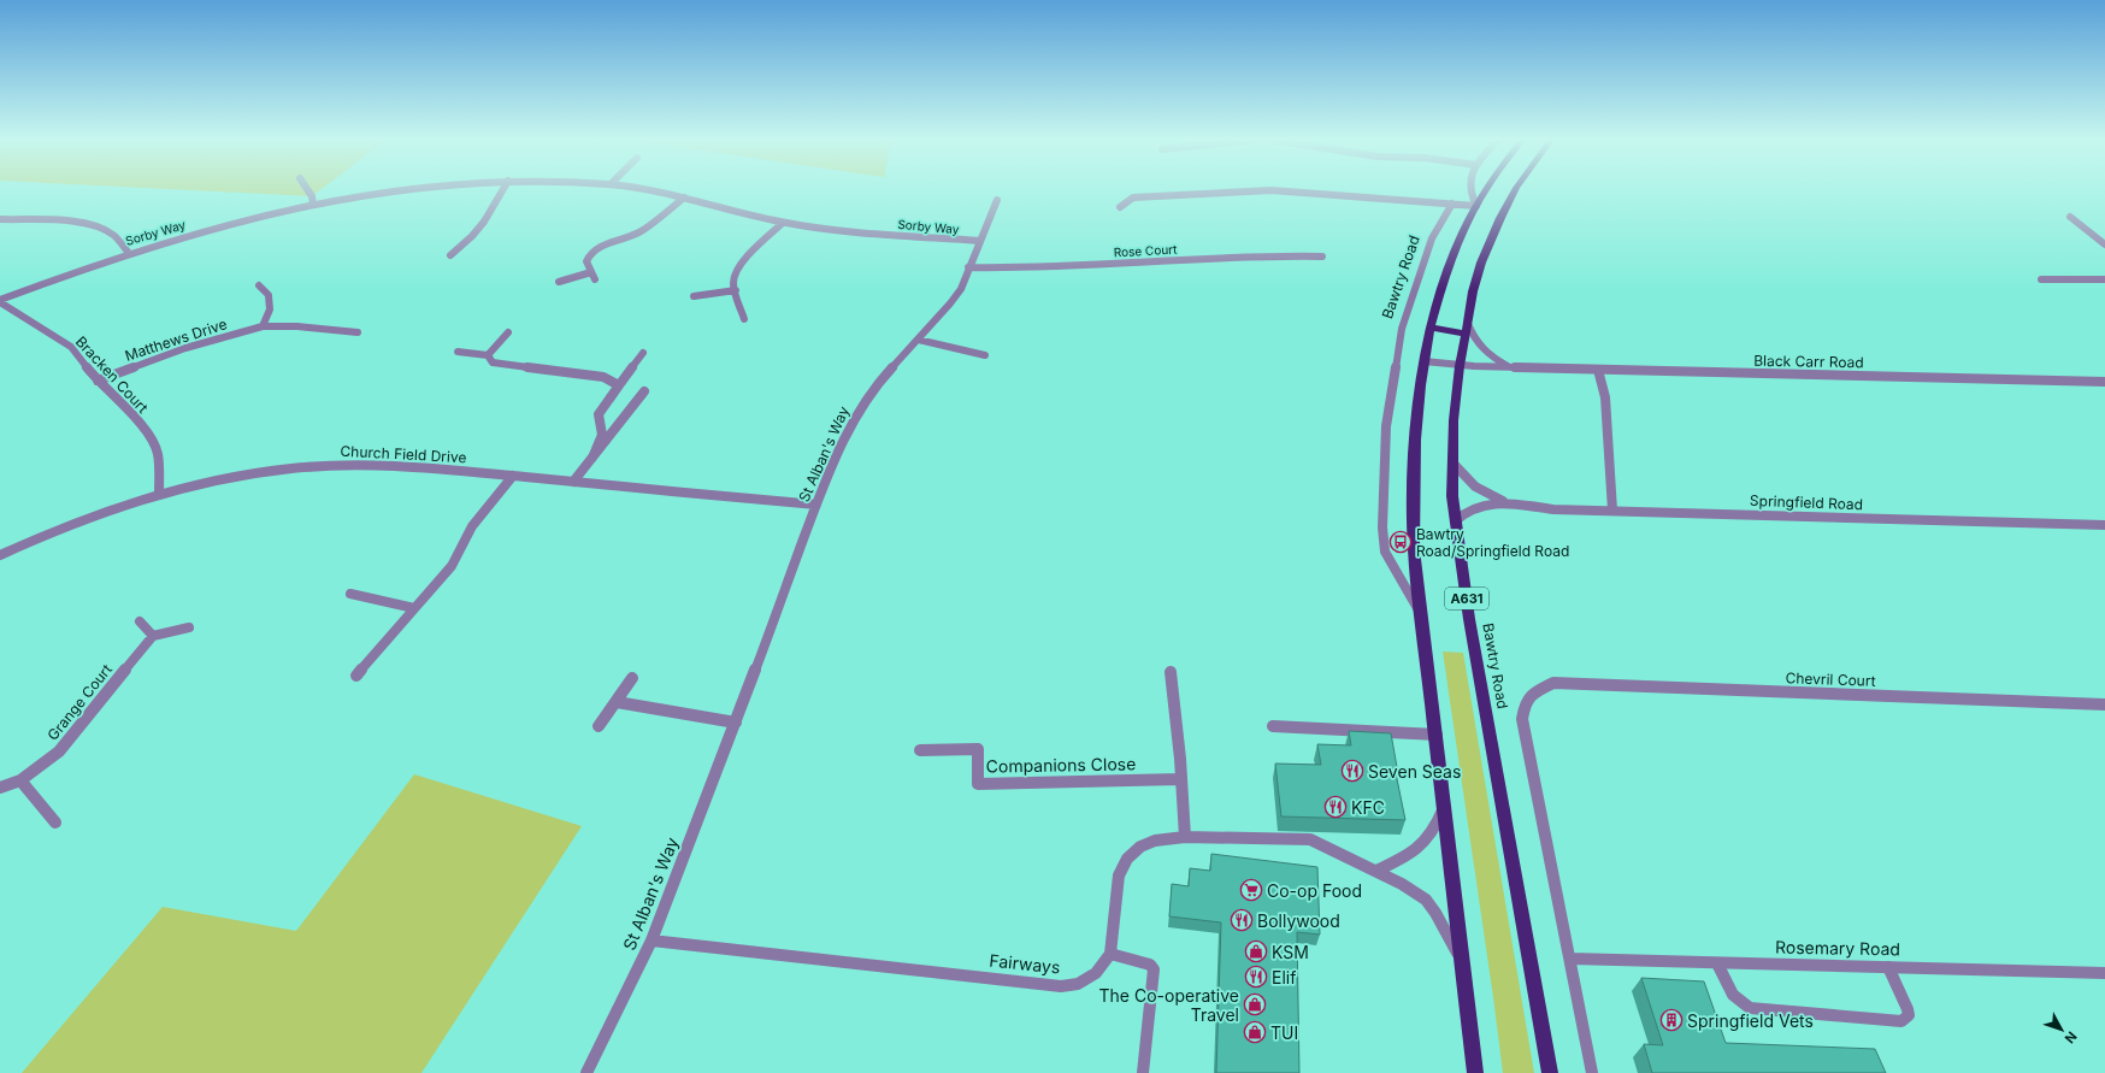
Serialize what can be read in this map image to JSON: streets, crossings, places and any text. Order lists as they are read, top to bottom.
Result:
{
  "streets": {
    "main road": ["Bawtry Road", "A631"],
    "street": [
      "Sorby Way",
      "Rose Court",
      "Matthews Drive",
      "Black Carr Road",
      "Bracken Court",
      "Church Field Drive",
      "St Alban's Way",
      "Springfield Road",
      "Chevril Court",
      "Grange Court",
      "Companions Close",
      "Rosemary Road",
      "Fairways"
    ]
  },
  "crossings": [
    ["Sorby Way", "Bracken Court"],
    ["Sorby Way", "St Alban's Way"],
    ["Rose Court", "St Alban's Way"],
    ["Bawtry Road", "Black Carr Road"],
    ["Bawtry Road", "Springfield Road"],
    ["Bawtry Road", "Chevril Court"],
    ["Bawtry Road", "Rosemary Road"],
    ["Matthews Drive", "Bracken Court"],
    ["Bracken Court", "Church Field Drive"],
    ["Church Field Drive", "St Alban's Way"],
    ["St Alban's Way", "Fairways"]
  ],
  "places": {
    "bus stop": ["Bawtry Road/Springfield Road"],
    "restaurant": [
      "Seven Seas",
      "KFC",
      "Bollywood",
      "Elif"
    ],
    "supermarket": ["Co-op Food"],
    "shop": ["KSM", "The Co-operative Travel", "TUI"],
    "building": ["Springfield Vets"]
  },
  "north": "bottom right"
}
